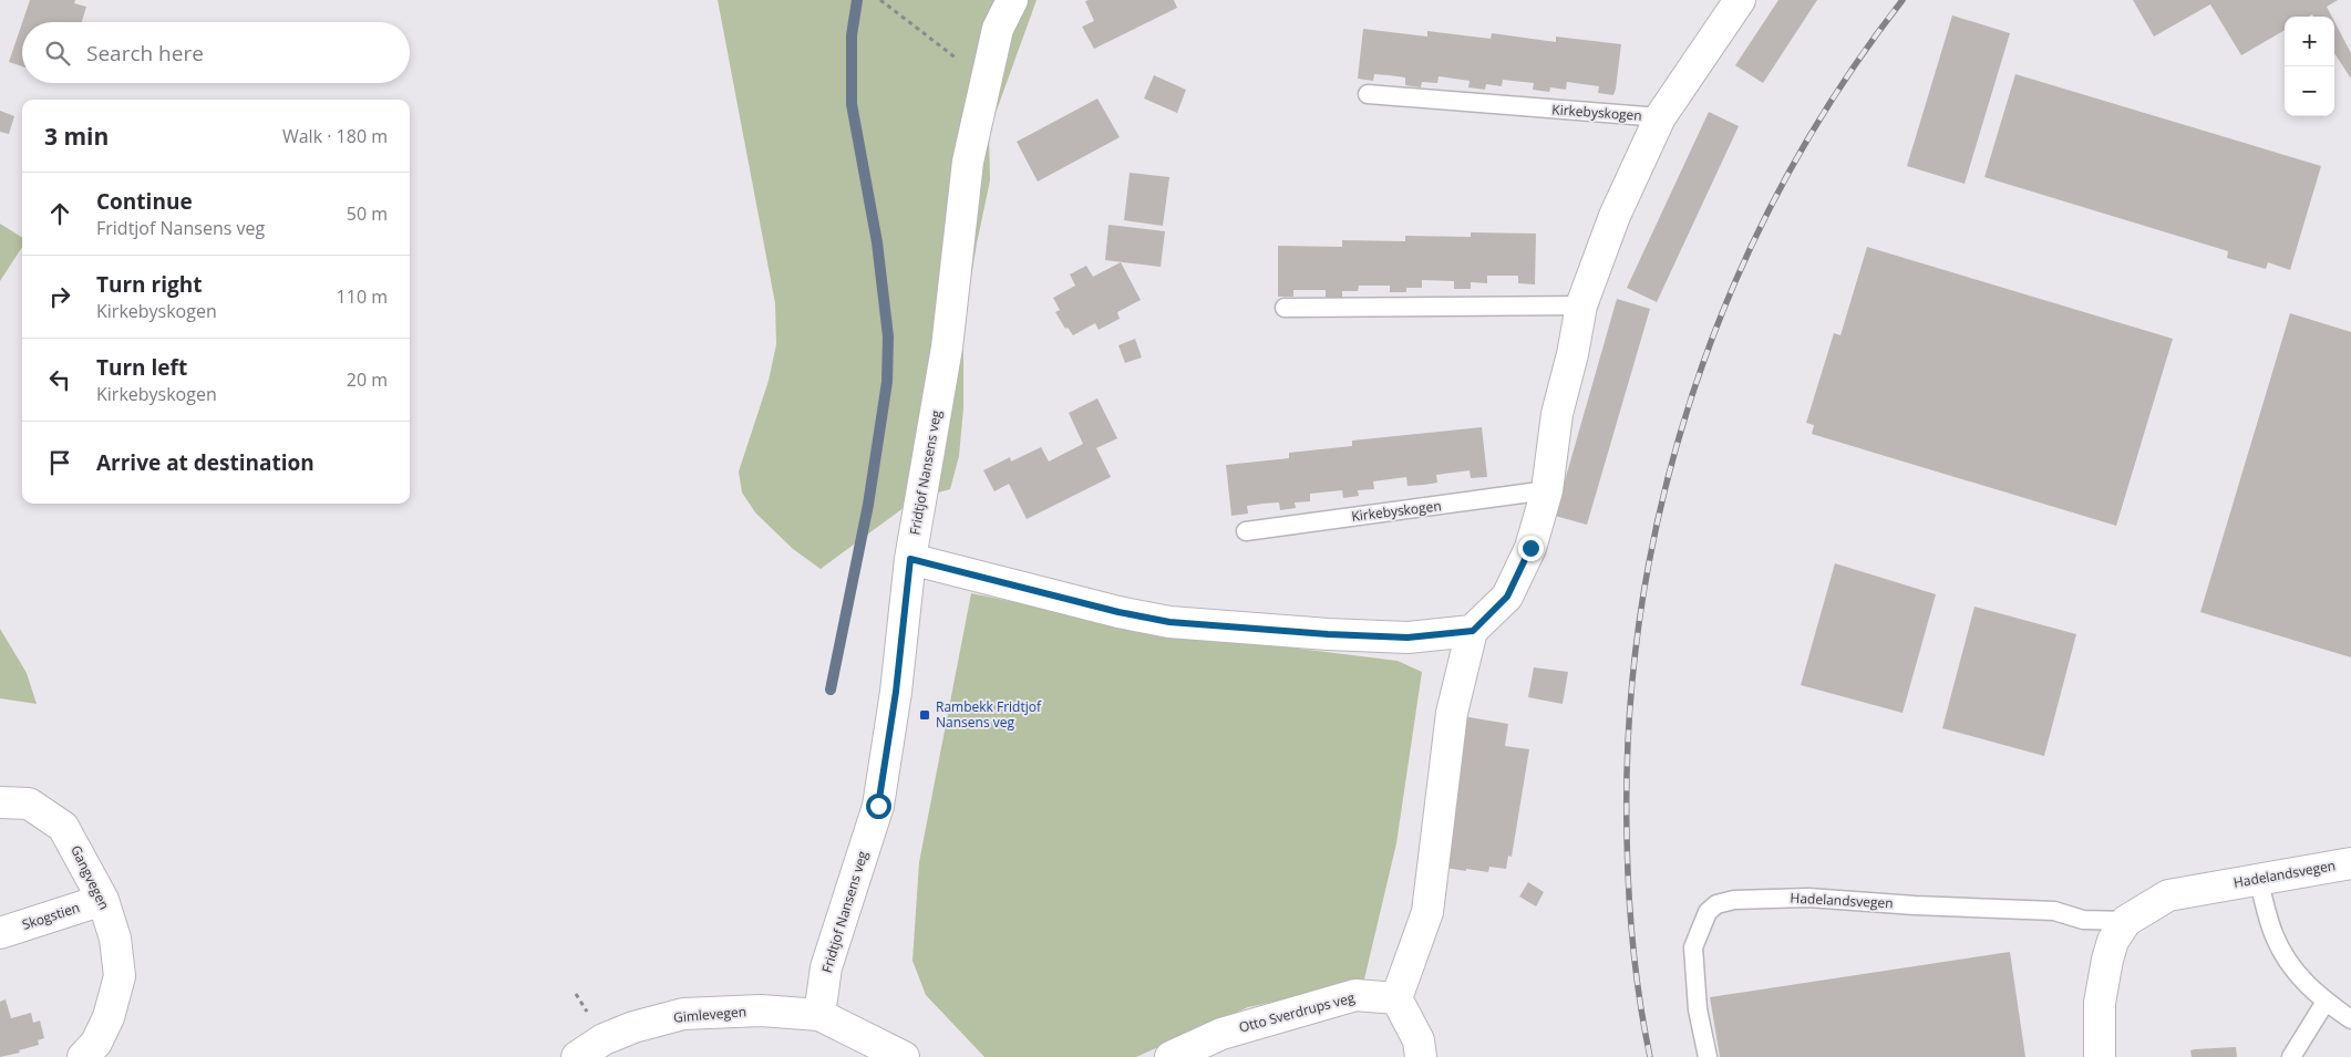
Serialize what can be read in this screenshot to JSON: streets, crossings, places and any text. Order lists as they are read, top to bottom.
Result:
{
  "streets": {
    "street": [
      "Kirkebyskogen",
      "Fridtjof Nansens veg",
      "Hadelandsvegen",
      "Gangvegen",
      "Skogstien",
      "Otto Sverdrups veg",
      "Gimlevegen"
    ]
  },
  "crossings": [
    ["Fridtjof Nansens veg", "Gimlevegen"],
    ["Gangvegen", "Skogstien"]
  ],
  "places": {
    "transit": ["Rambekk Fridtjof Nansens veg"]
  },
  "page": {
    "map_buttons": ["+", "−"],
    "search": "Search here",
    "heading": ["3 min", "Walk · 180 m"],
    "list": [
      ["Continue", "Fridtjof Nansens veg", "50 m"],
      ["Turn right", "Kirkebyskogen", "110 m"],
      ["Turn left", "Kirkebyskogen", "20 m"],
      "Arrive at destination"
    ]
  }
}
